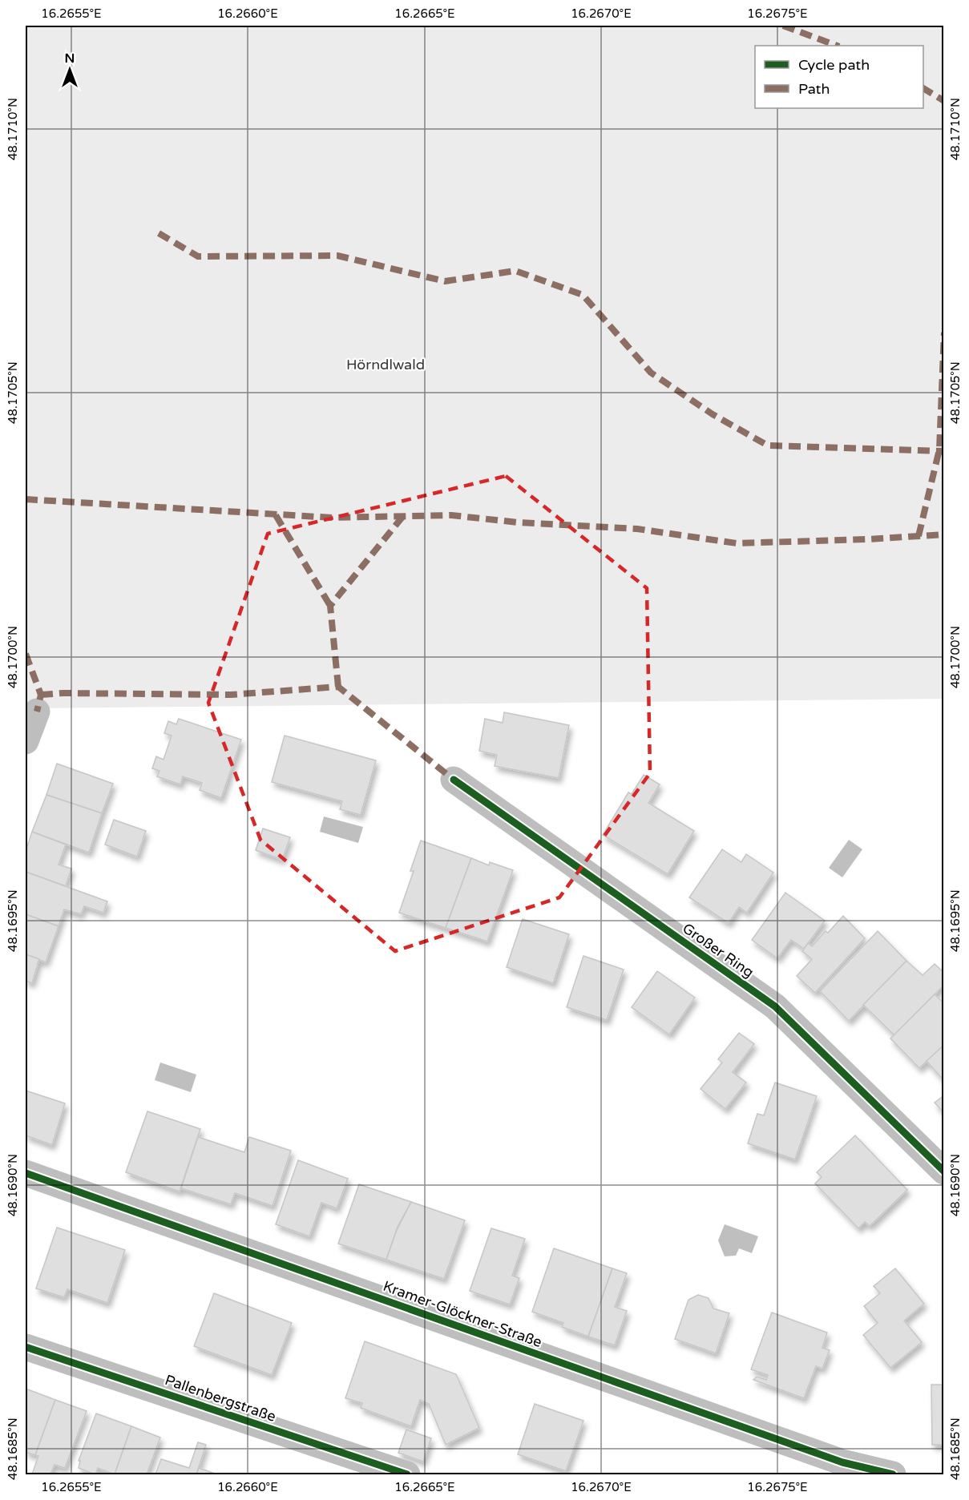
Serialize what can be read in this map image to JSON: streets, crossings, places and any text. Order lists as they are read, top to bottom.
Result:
{
  "streets": {
    "street": ["Großer Ring", "Kramer-Glöckner-Straße", "Pallenbergstraße"]
  },
  "parks": ["Hörndlwald"],
  "legend": ["Cycle path", "Path"],
  "north": "top",
  "coordinates": [
    "16.2655°E",
    "16.2660°E",
    "16.2665°E",
    "16.2670°E",
    "16.2675°E",
    "48.1710°N",
    "48.1705°N",
    "48.1700°N",
    "48.1695°N",
    "48.1690°N",
    "48.1685°N"
  ]
}
